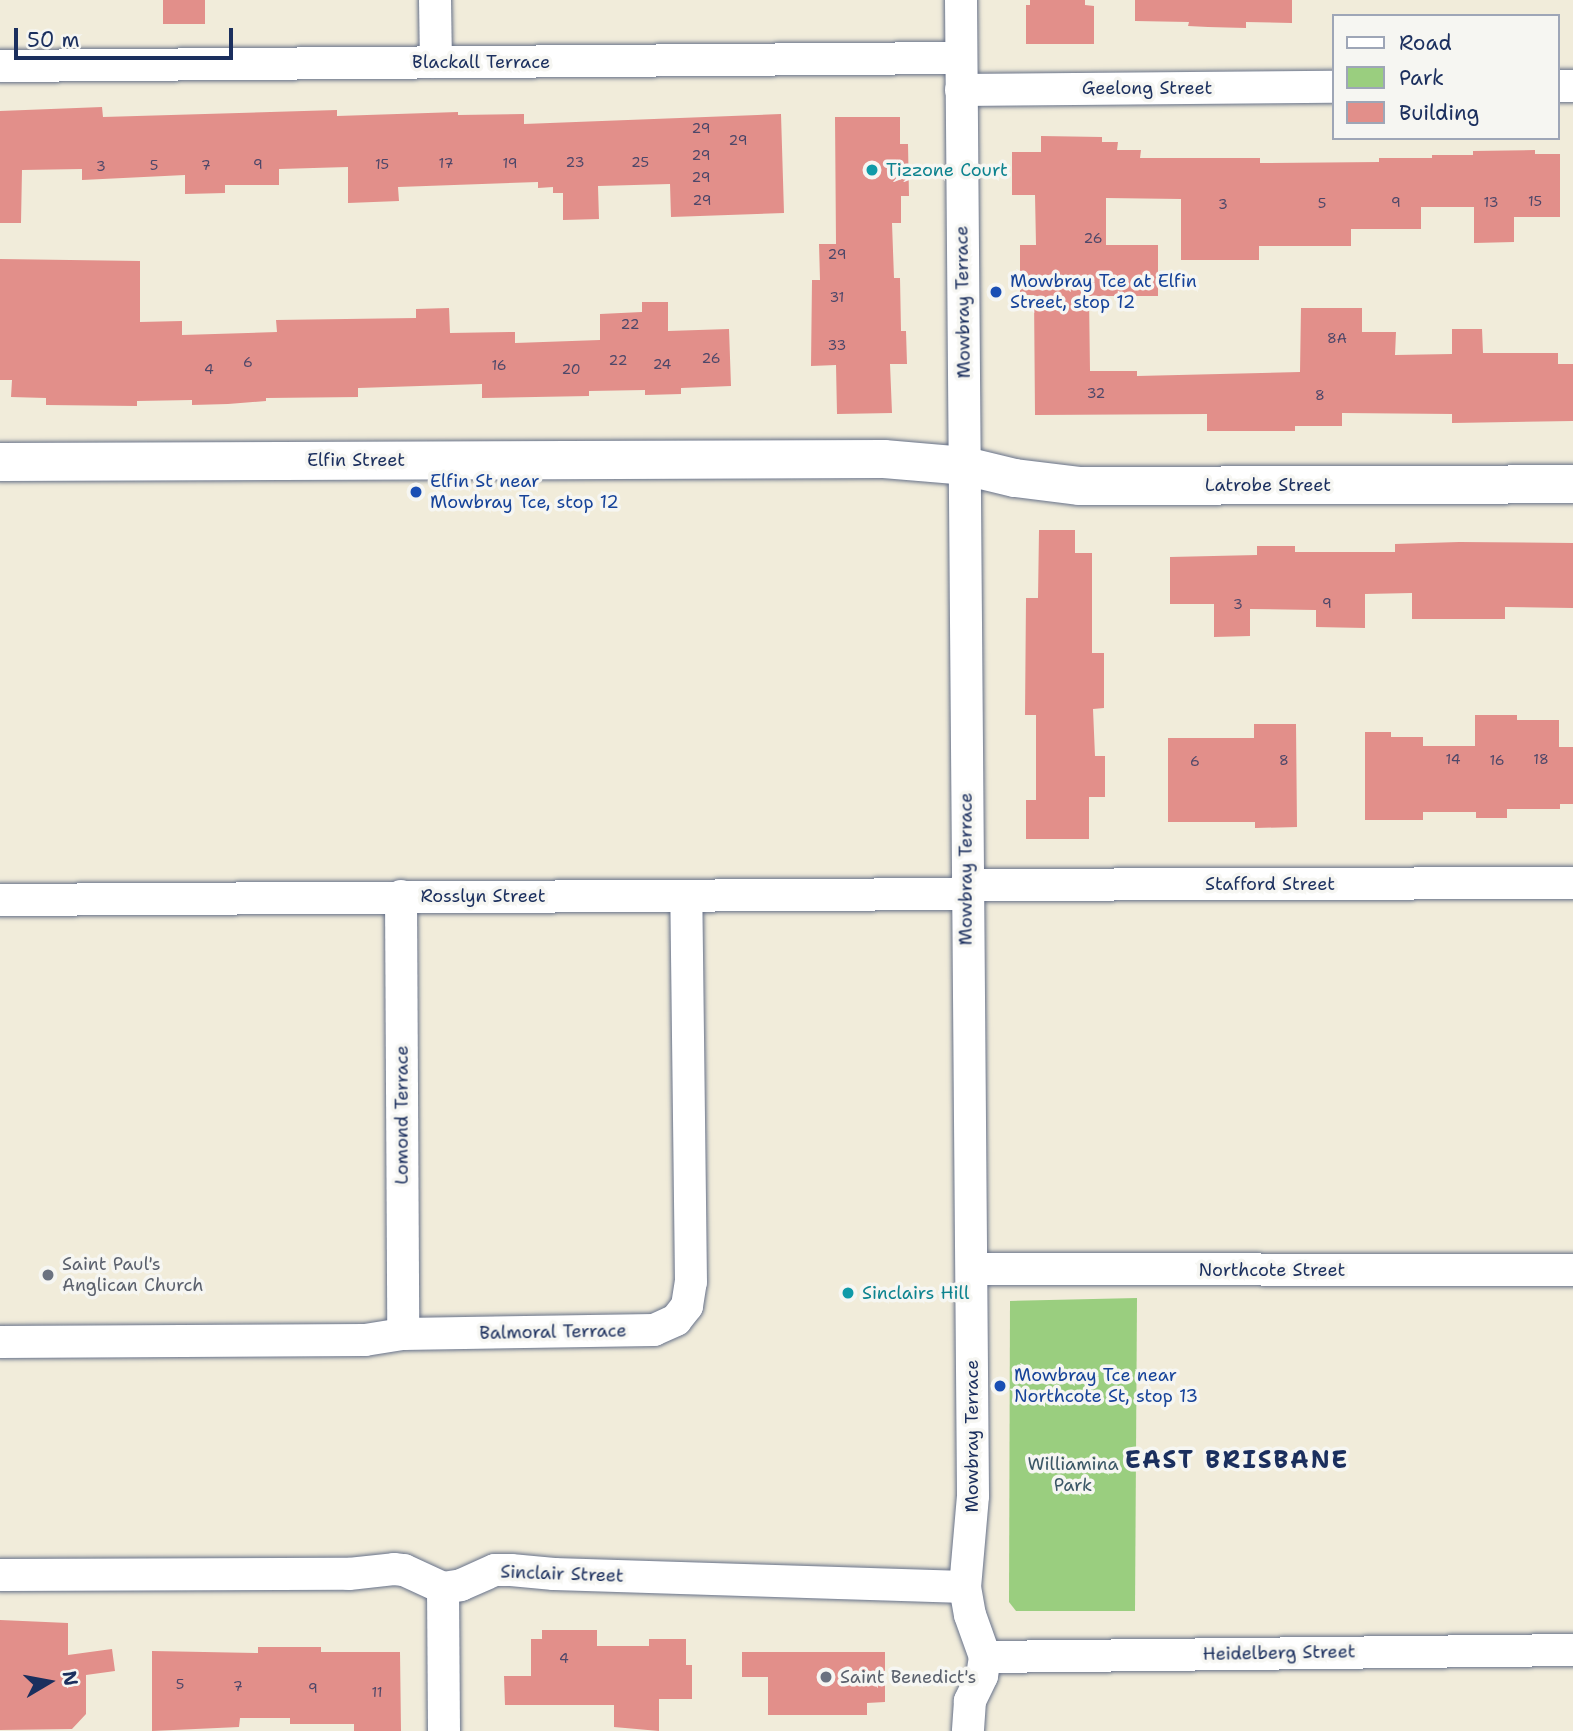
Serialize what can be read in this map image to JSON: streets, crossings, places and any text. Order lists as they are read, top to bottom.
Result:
{
  "streets": {
    "main road": ["Elfin Street", "Latrobe Street"],
    "street": [
      "Blackall Terrace",
      "Geelong Street",
      "Mowbray Terrace",
      "Stafford Street",
      "Rosslyn Street",
      "Lomond Terrace",
      "Northcote Street",
      "Balmoral Terrace",
      "Sinclair Street",
      "Heidelberg Street"
    ]
  },
  "crossings": [
    ["Blackall Terrace", "Mowbray Terrace"],
    ["Geelong Street", "Mowbray Terrace"],
    ["Mowbray Terrace", "Elfin Street"],
    ["Mowbray Terrace", "Latrobe Street"],
    ["Mowbray Terrace", "Stafford Street"],
    ["Mowbray Terrace", "Rosslyn Street"],
    ["Mowbray Terrace", "Northcote Street"],
    ["Mowbray Terrace", "Sinclair Street"],
    ["Mowbray Terrace", "Heidelberg Street"],
    ["Elfin Street", "Latrobe Street"],
    ["Stafford Street", "Rosslyn Street"],
    ["Rosslyn Street", "Lomond Terrace"],
    ["Rosslyn Street", "Balmoral Terrace"],
    ["Lomond Terrace", "Balmoral Terrace"]
  ],
  "districts": ["EAST BRISBANE"],
  "parks": ["Williamina Park"],
  "places": [
    "Tizzone Court",
    "Mowbray Tce at Elfin Street, stop 12",
    "Elfin St near Mowbray Tce, stop 12",
    "Saint Paul's Anglican Church",
    "Sinclairs Hill",
    "Mowbray Tce near Northcote St, stop 13",
    "Saint Benedict's"
  ],
  "house_numbers": [
    "29",
    "29",
    "29",
    "23",
    "25",
    "17",
    "19",
    "9",
    "15",
    "5",
    "7",
    "3",
    "29",
    "29",
    "15",
    "9",
    "13",
    "5",
    "3",
    "26",
    "29",
    "31",
    "22",
    "8A",
    "33",
    "26",
    "22",
    "6",
    "24",
    "16",
    "4",
    "20",
    "32",
    "8",
    "9",
    "3",
    "14",
    "18",
    "8",
    "16",
    "6",
    "4",
    "5",
    "7",
    "9",
    "11"
  ],
  "legend": ["Road", "Park", "Building"],
  "scale_bar": "50 m",
  "north": "right"
}
